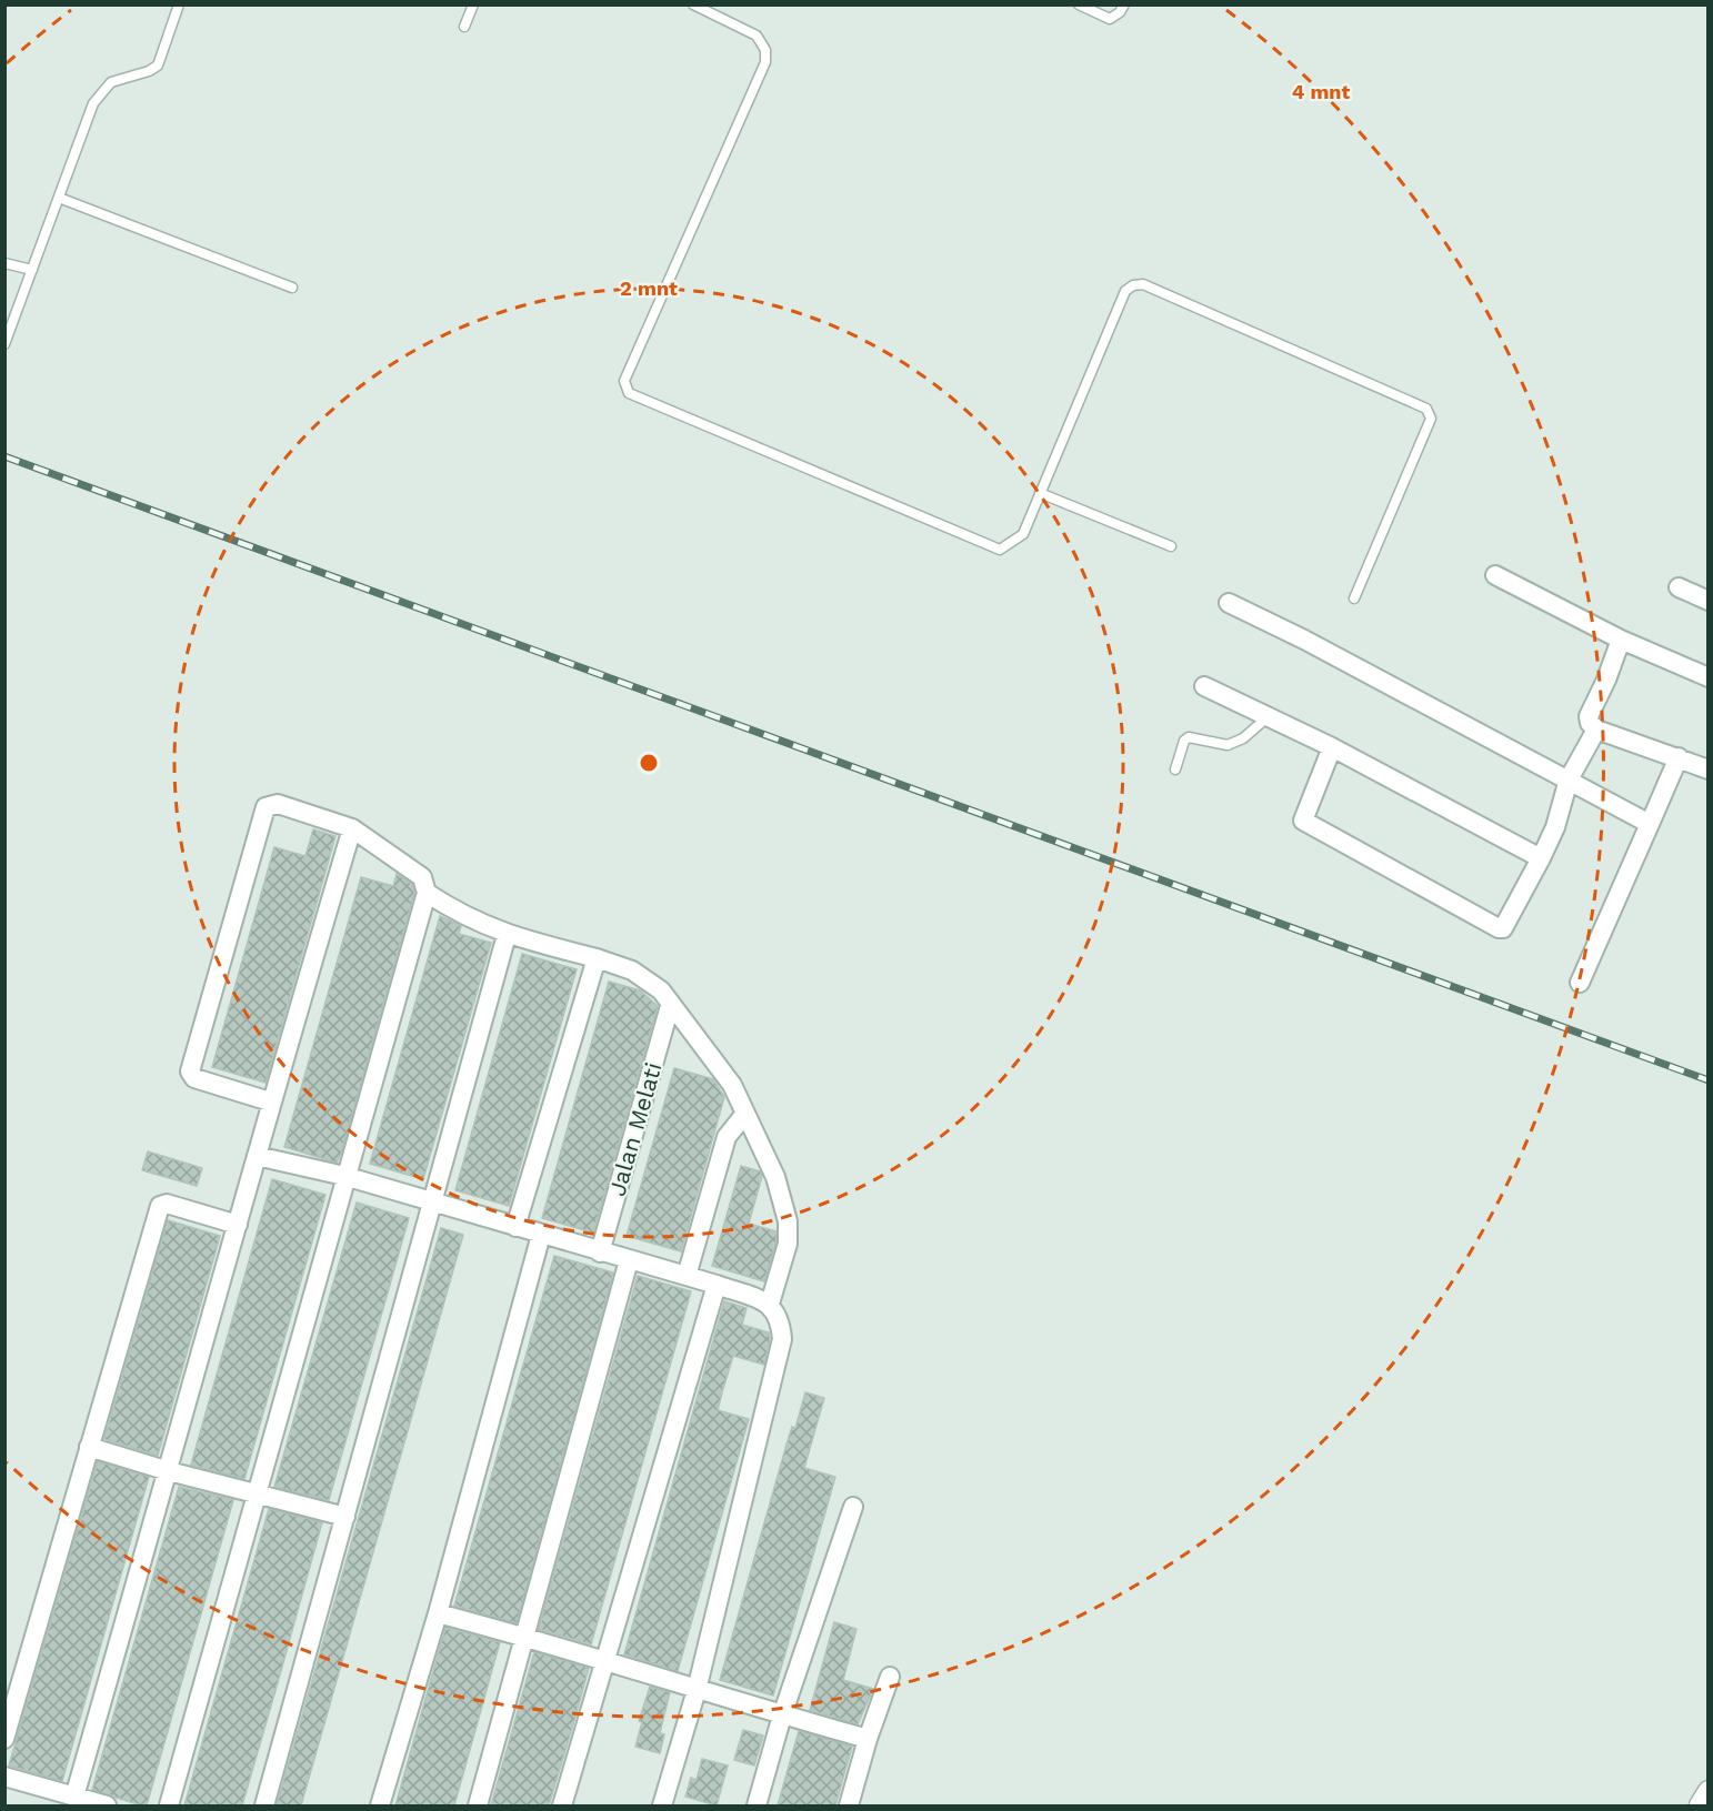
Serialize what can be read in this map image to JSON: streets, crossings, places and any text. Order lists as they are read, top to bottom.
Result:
{
  "streets": {
    "street": ["Jalan Melati"]
  },
  "rings": ["4 mnt", "2 mnt"]
}
